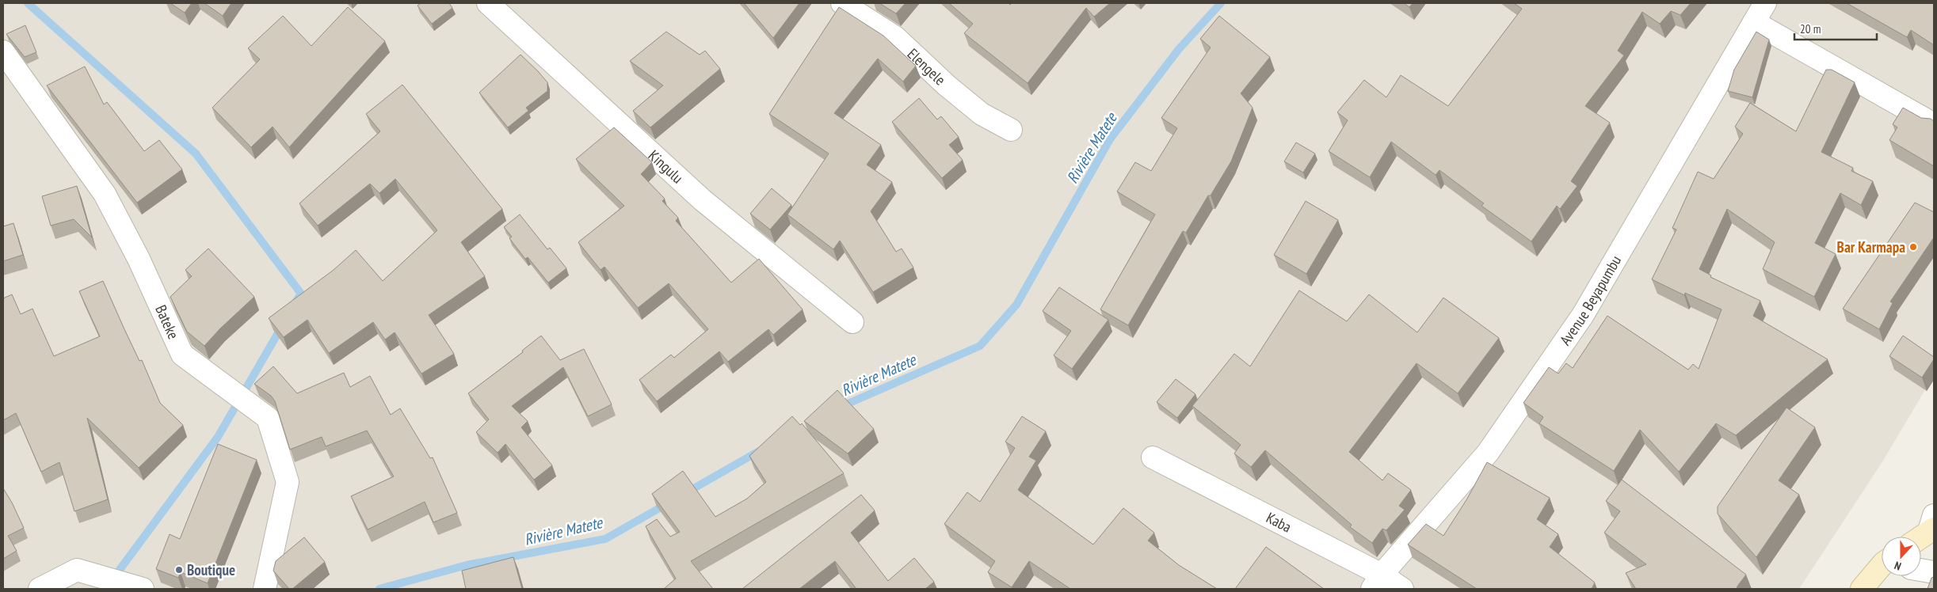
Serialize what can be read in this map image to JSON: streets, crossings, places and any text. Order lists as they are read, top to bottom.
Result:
{
  "streets": {
    "street": [
      "Elengele",
      "Kingulu",
      "Avenue Beyapumbu",
      "Bateke",
      "Kaba"
    ]
  },
  "crossings": [
    ["Avenue Beyapumbu", "Kaba"]
  ],
  "water": ["Rivière Matete"],
  "places": ["Bar Karmapa", "Boutique"],
  "scale_bar": "20 m",
  "north": "bottom"
}
